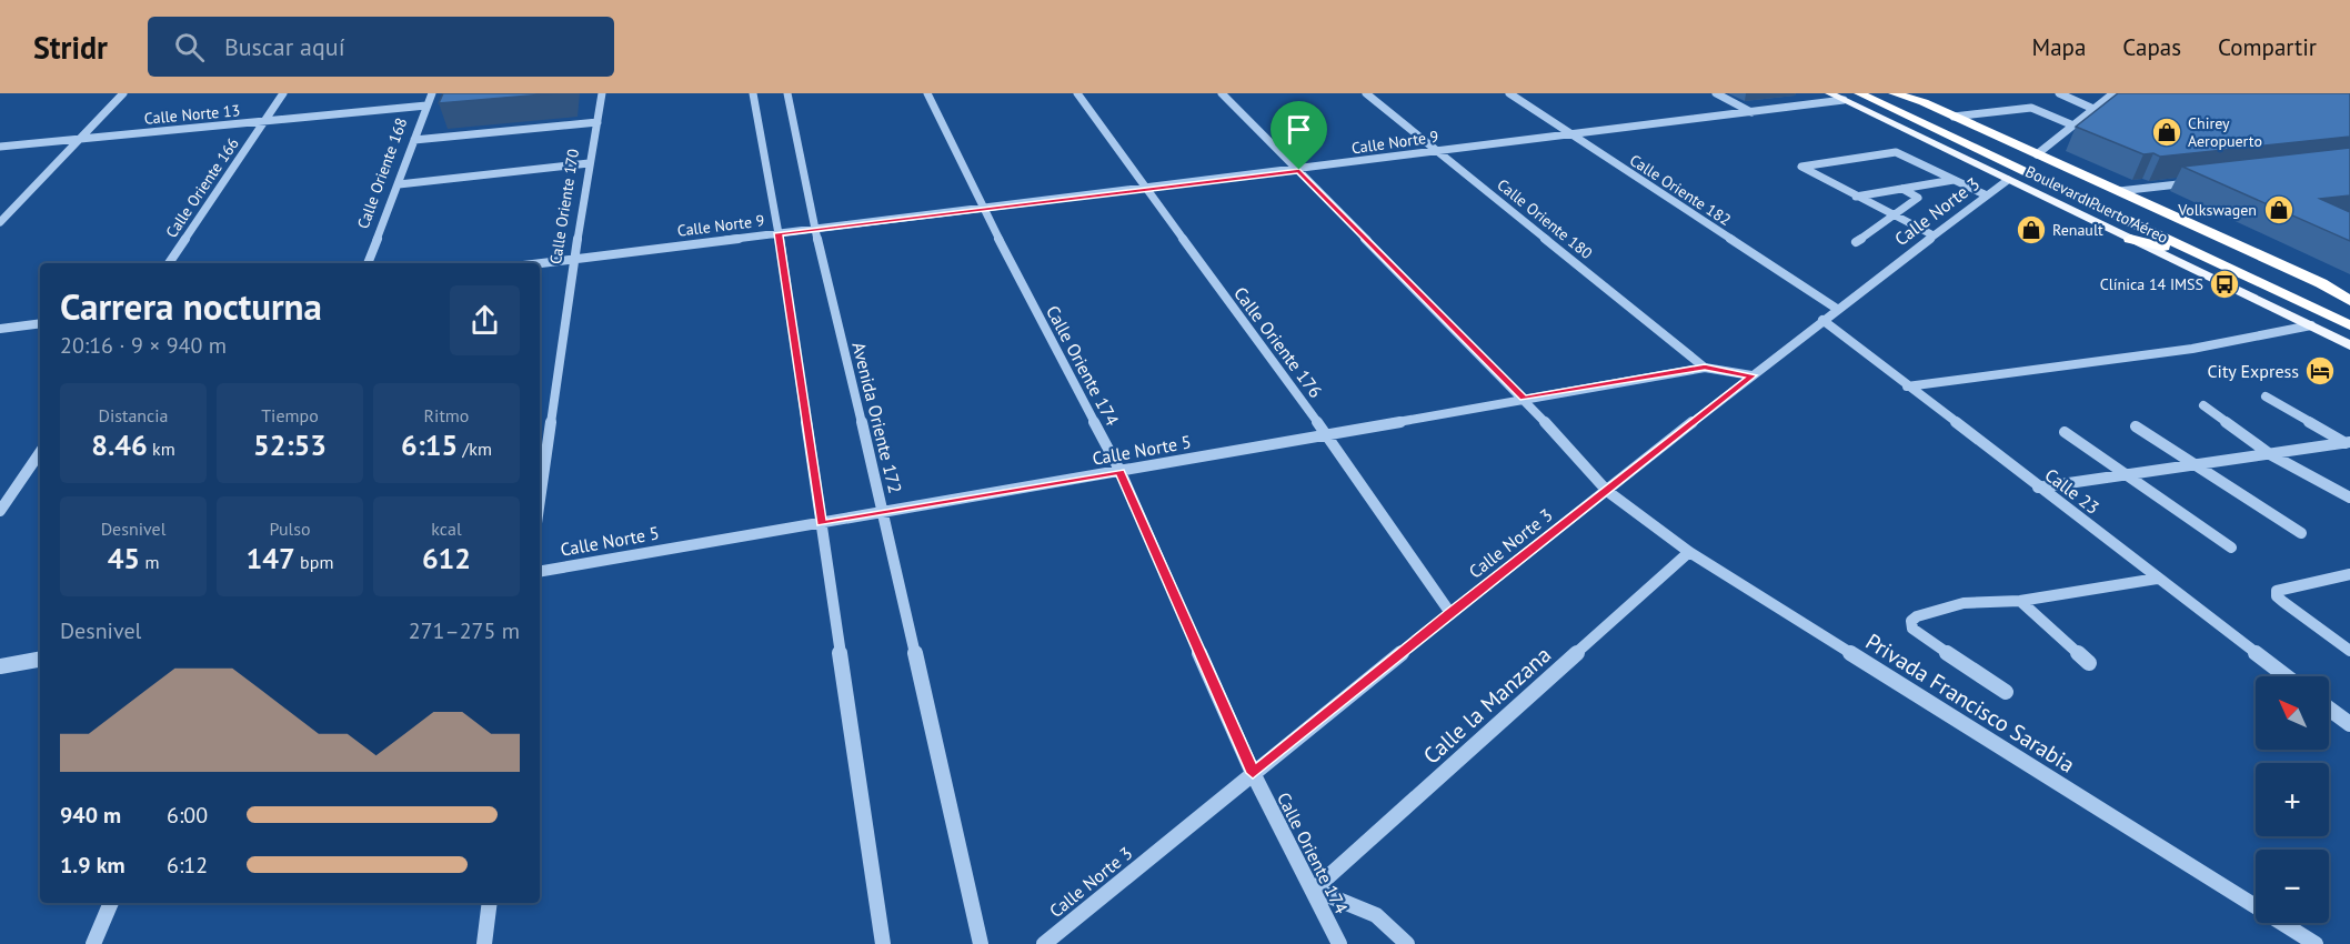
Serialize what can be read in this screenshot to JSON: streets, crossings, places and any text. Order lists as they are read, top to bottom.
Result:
{
  "streets": {
    "highway": ["Boulevard Puerto Aéreo"],
    "street": [
      "Calle Norte 13",
      "Calle Norte 9",
      "Calle Oriente 168",
      "Calle Oriente 166",
      "Calle Oriente 182",
      "Calle Oriente 170",
      "Calle Norte 3",
      "Calle Oriente 180",
      "Calle Oriente 176",
      "Calle Oriente 174",
      "Avenida Oriente 172",
      "Calle Norte 5",
      "Calle 23",
      "Privada Francisco Sarabia",
      "Calle la Manzana"
    ]
  },
  "crossings": [
    ["Calle Norte 13", "Calle Oriente 168"],
    ["Calle Norte 13", "Calle Oriente 166"],
    ["Calle Norte 9", "Calle Oriente 182"],
    ["Calle Norte 9", "Boulevard Puerto Aéreo"],
    ["Calle Norte 9", "Calle Oriente 170"],
    ["Calle Norte 9", "Calle Oriente 180"],
    ["Calle Norte 9", "Calle Oriente 176"],
    ["Calle Norte 9", "Calle Oriente 174"],
    ["Calle Norte 9", "Avenida Oriente 172"],
    ["Calle Norte 9", "Privada Francisco Sarabia"],
    ["Calle Oriente 182", "Calle Norte 3"],
    ["Boulevard Puerto Aéreo", "Calle Norte 3"],
    ["Calle Norte 3", "Calle Oriente 176"],
    ["Calle Norte 3", "Calle Oriente 174"],
    ["Calle Norte 3", "Calle Norte 5"],
    ["Calle Norte 3", "Calle 23"],
    ["Calle Norte 3", "Privada Francisco Sarabia"],
    ["Calle Oriente 180", "Calle Norte 5"],
    ["Calle Oriente 176", "Calle Norte 5"],
    ["Calle Oriente 174", "Calle Norte 5"],
    ["Calle Oriente 174", "Calle la Manzana"],
    ["Avenida Oriente 172", "Calle Norte 5"],
    ["Calle Norte 5", "Privada Francisco Sarabia"],
    ["Privada Francisco Sarabia", "Calle la Manzana"]
  ],
  "places": {
    "shop": ["Chirey Aeropuerto", "Volkswagen", "Renault"],
    "bus stop": ["Clínica 14 IMSS"],
    "hotel": ["City Express"]
  },
  "north": "top left",
  "page": {
    "header": "Stridr",
    "search": "Buscar aquí",
    "nav": ["Mapa", "Capas", "Compartir"],
    "heading": ["Carrera nocturna", "20:16 · 9 × 940 m"],
    "stats": [
      ["Distancia", "8.46 km"],
      ["Tiempo", "52:53"],
      ["Ritmo", "6:15 /km"],
      ["Desnivel", "45 m"],
      ["Pulso", "147 bpm"],
      ["kcal", "612"]
    ],
    "chart": ["Desnivel", "271–275 m"],
    "map_buttons": ["+", "−"],
    "list": [
      {
        "name": "940 m",
        "note": "6:00"
      },
      {
        "name": "1.9 km",
        "note": "6:12"
      }
    ]
  }
}
